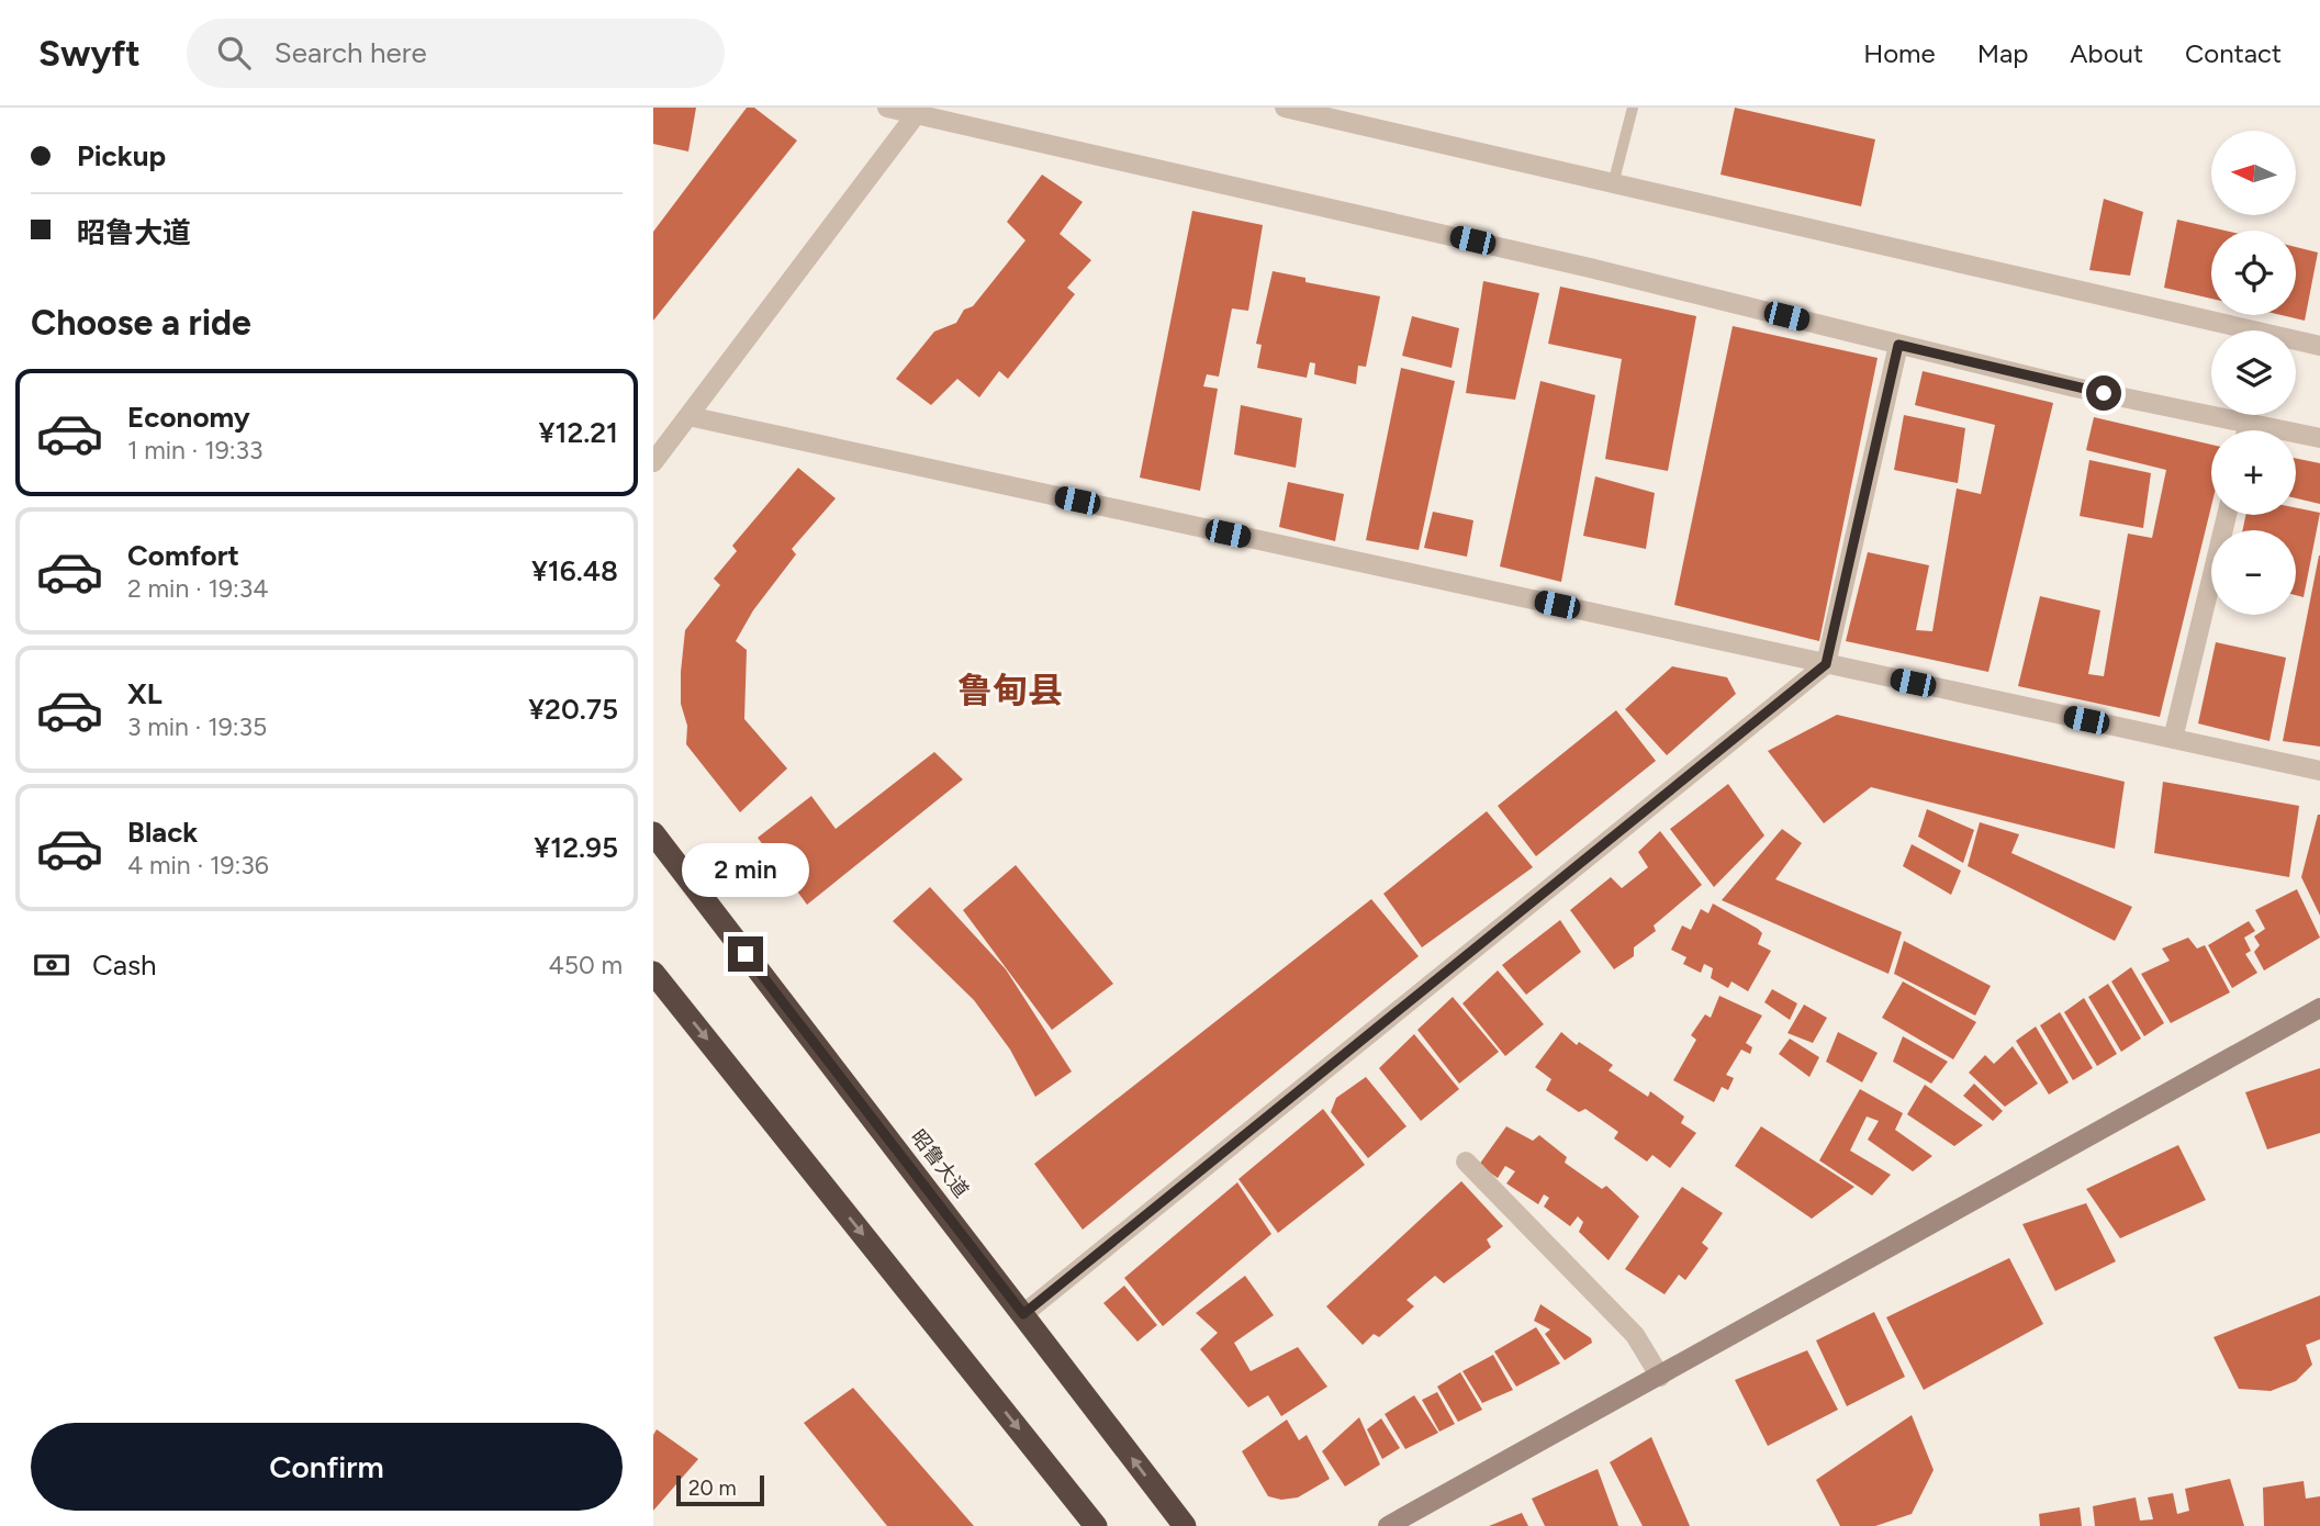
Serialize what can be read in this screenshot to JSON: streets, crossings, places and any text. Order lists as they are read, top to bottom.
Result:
{
  "streets": {
    "highway": ["昭鲁大道"]
  },
  "districts": ["鲁甸县"],
  "scale_bar": "20 m",
  "north": "left",
  "page": {
    "header": "Swyft",
    "search": "Search here",
    "nav": [
      "Home",
      "Map",
      "About",
      "Contact"
    ],
    "banner": ["Pickup", "昭鲁大道"],
    "map_buttons": ["+", "−"],
    "heading": "Choose a ride",
    "list": [
      {
        "name": "Economy",
        "note": "1 min · 19:33",
        "value": "¥12.21"
      },
      {
        "name": "Comfort",
        "note": "2 min · 19:34",
        "value": "¥16.48"
      },
      {
        "name": "XL",
        "note": "3 min · 19:35",
        "value": "¥20.75"
      },
      {
        "name": "Black",
        "note": "4 min · 19:36",
        "value": "¥12.95"
      }
    ],
    "bubble": "2 min",
    "pay": ["Cash", "450 m"],
    "buttons": "Confirm",
    "scale": "20 m"
  }
}
